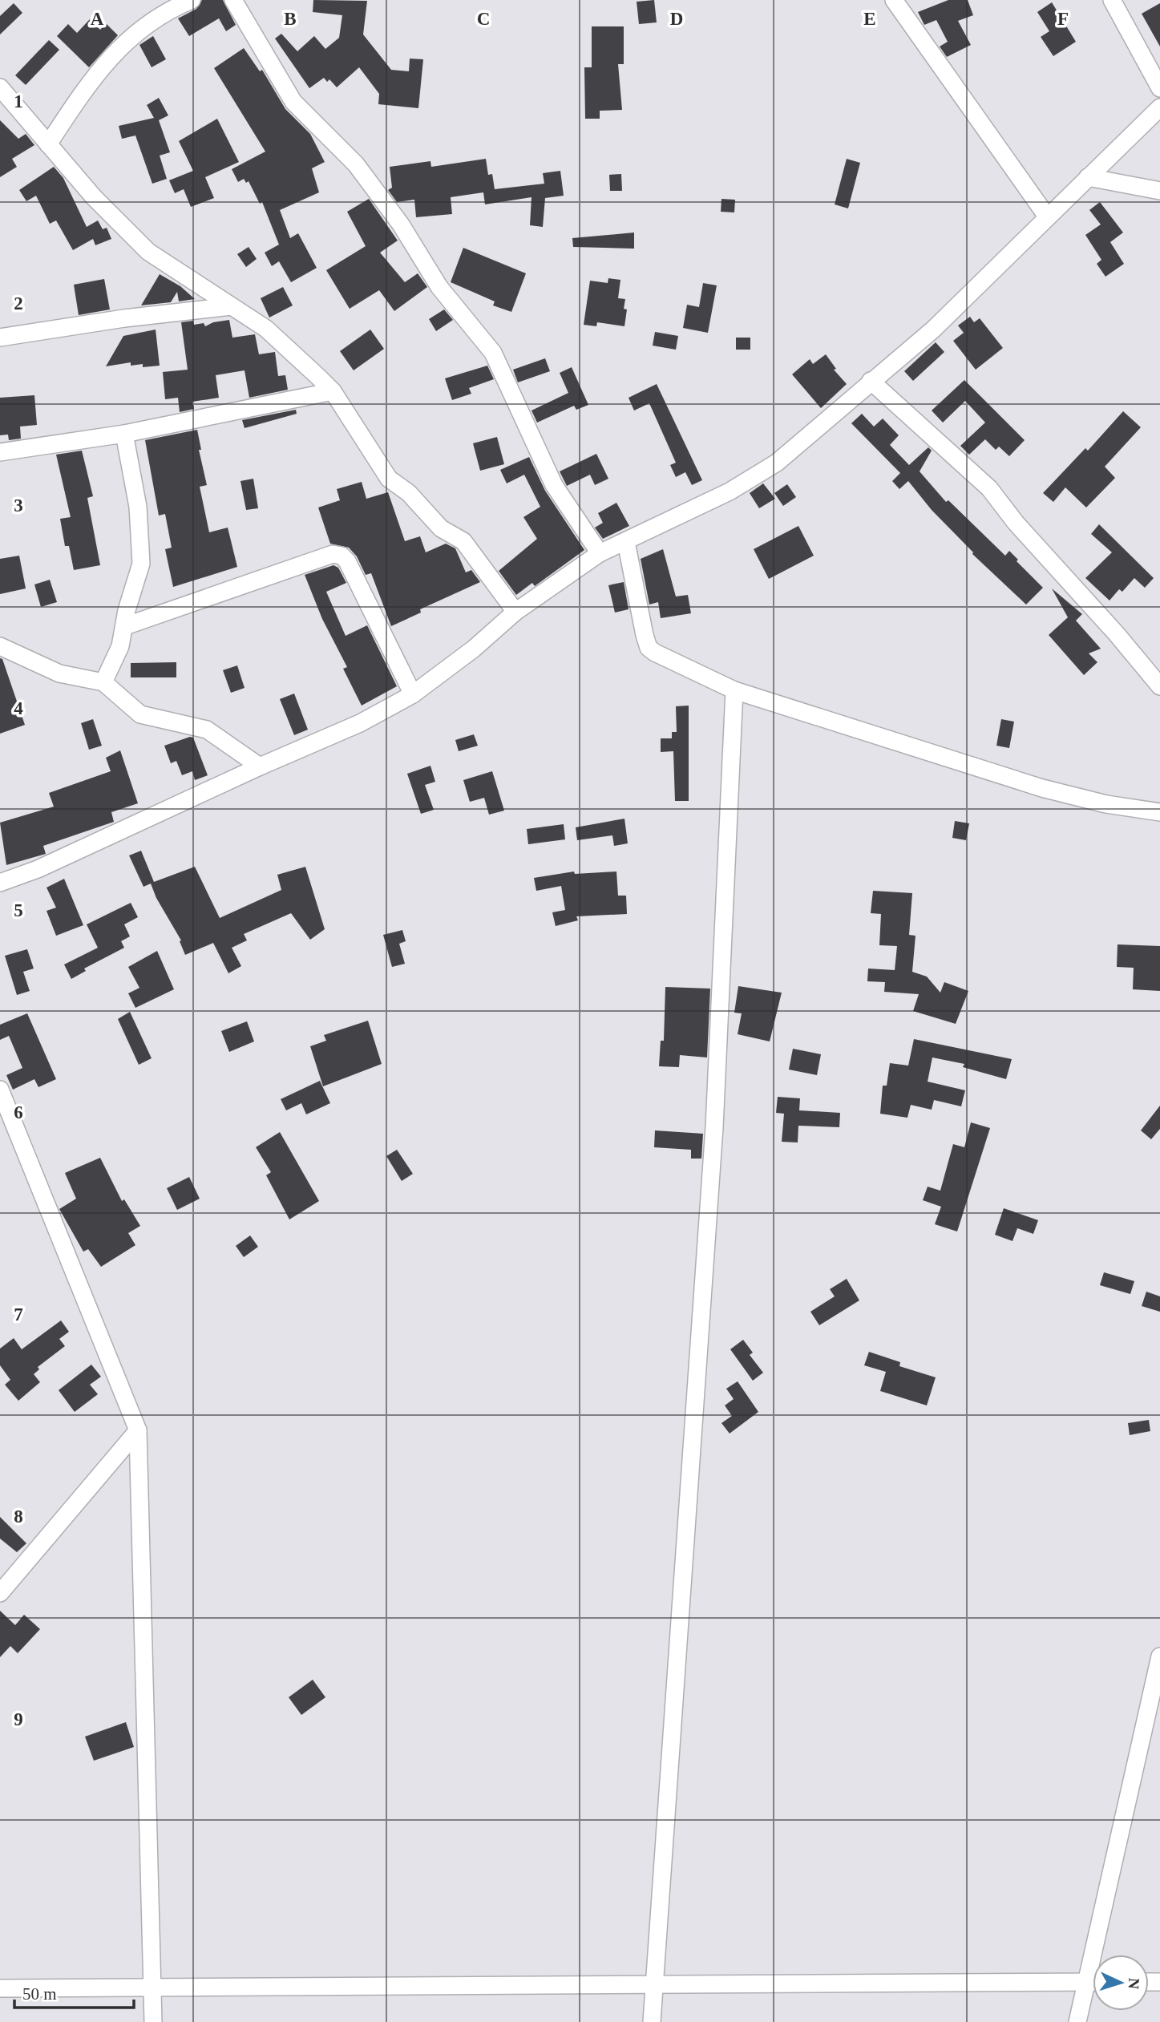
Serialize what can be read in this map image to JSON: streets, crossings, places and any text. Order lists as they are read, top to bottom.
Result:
{
  "scale_bar": "50 m",
  "north": "right",
  "grid": {
    "columns": [
      "A",
      "B",
      "C",
      "D",
      "E",
      "F"
    ],
    "rows": [
      "1",
      "2",
      "3",
      "4",
      "5",
      "6",
      "7",
      "8",
      "9"
    ]
  }
}
